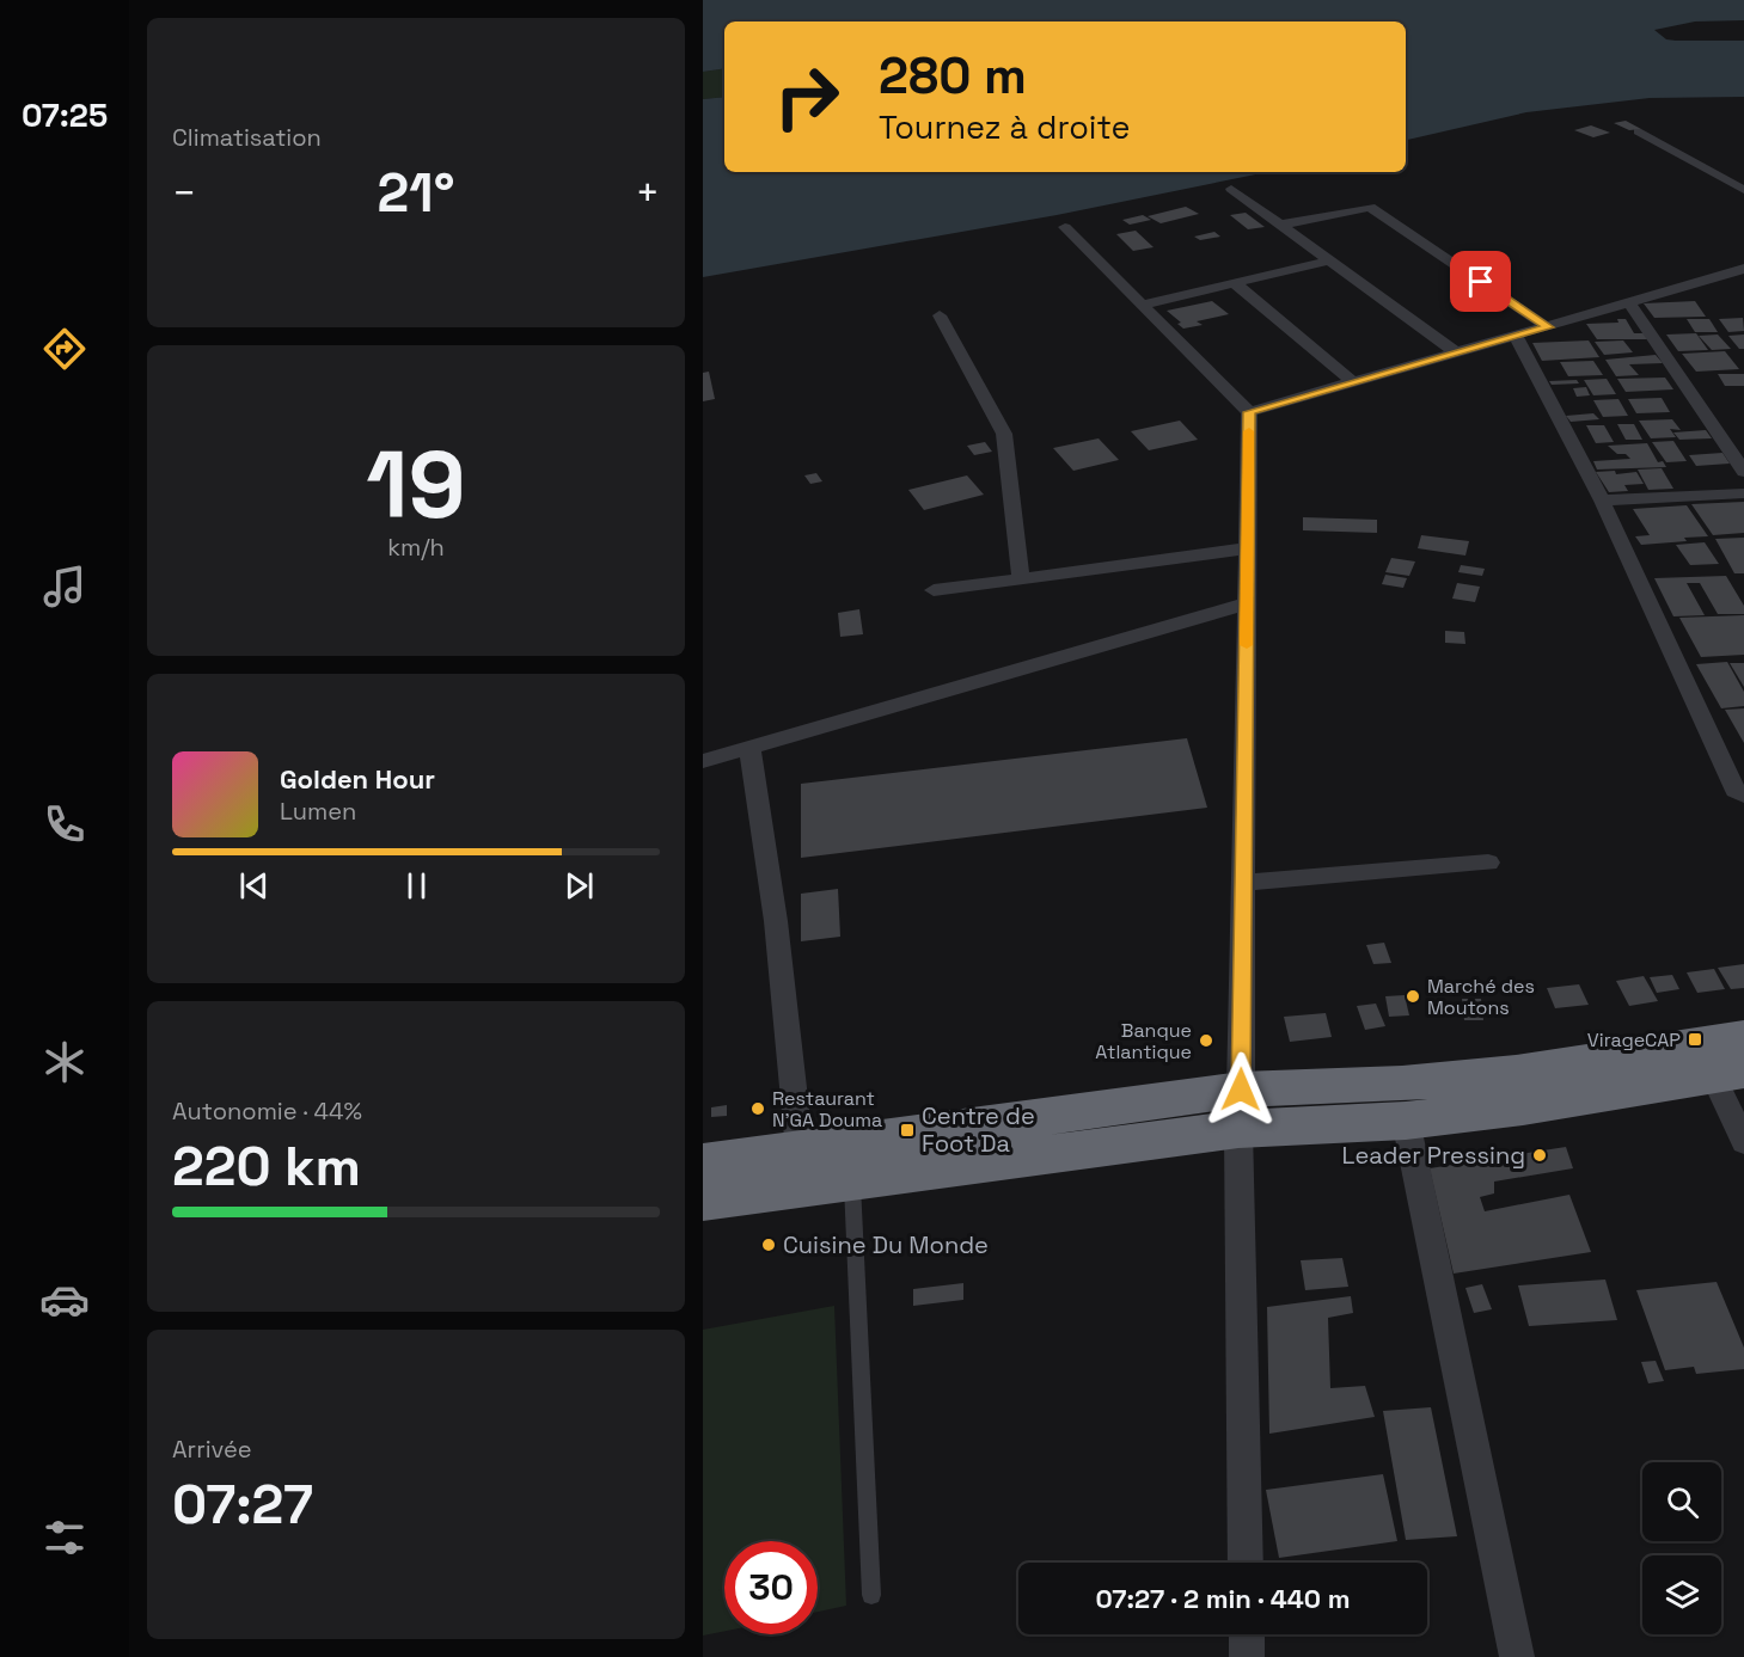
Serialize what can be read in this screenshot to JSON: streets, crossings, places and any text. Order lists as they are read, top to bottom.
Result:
{
  "places": {
    "other": [
      "Marché des Moutons",
      "Banque Atlantique",
      "Restaurant N'GA Douma",
      "Leader Pressing",
      "Cuisine Du Monde"
    ],
    "transit": ["VirageCAP", "Centre de Foot Da"]
  },
  "page": {
    "tabs": "07:25",
    "tile": [
      "Climatisation",
      ["19", "km/h"],
      ["Autonomie · 44%", "220 km"],
      ["Arrivée", "07:27"]
    ],
    "turn": ["280 m", "Tournez à droite"],
    "heat": ["−", "21°", "+"],
    "song": ["Golden Hour", "Lumen"],
    "limit": "30",
    "trip": "07:27 · 2 min · 440 m"
  }
}
